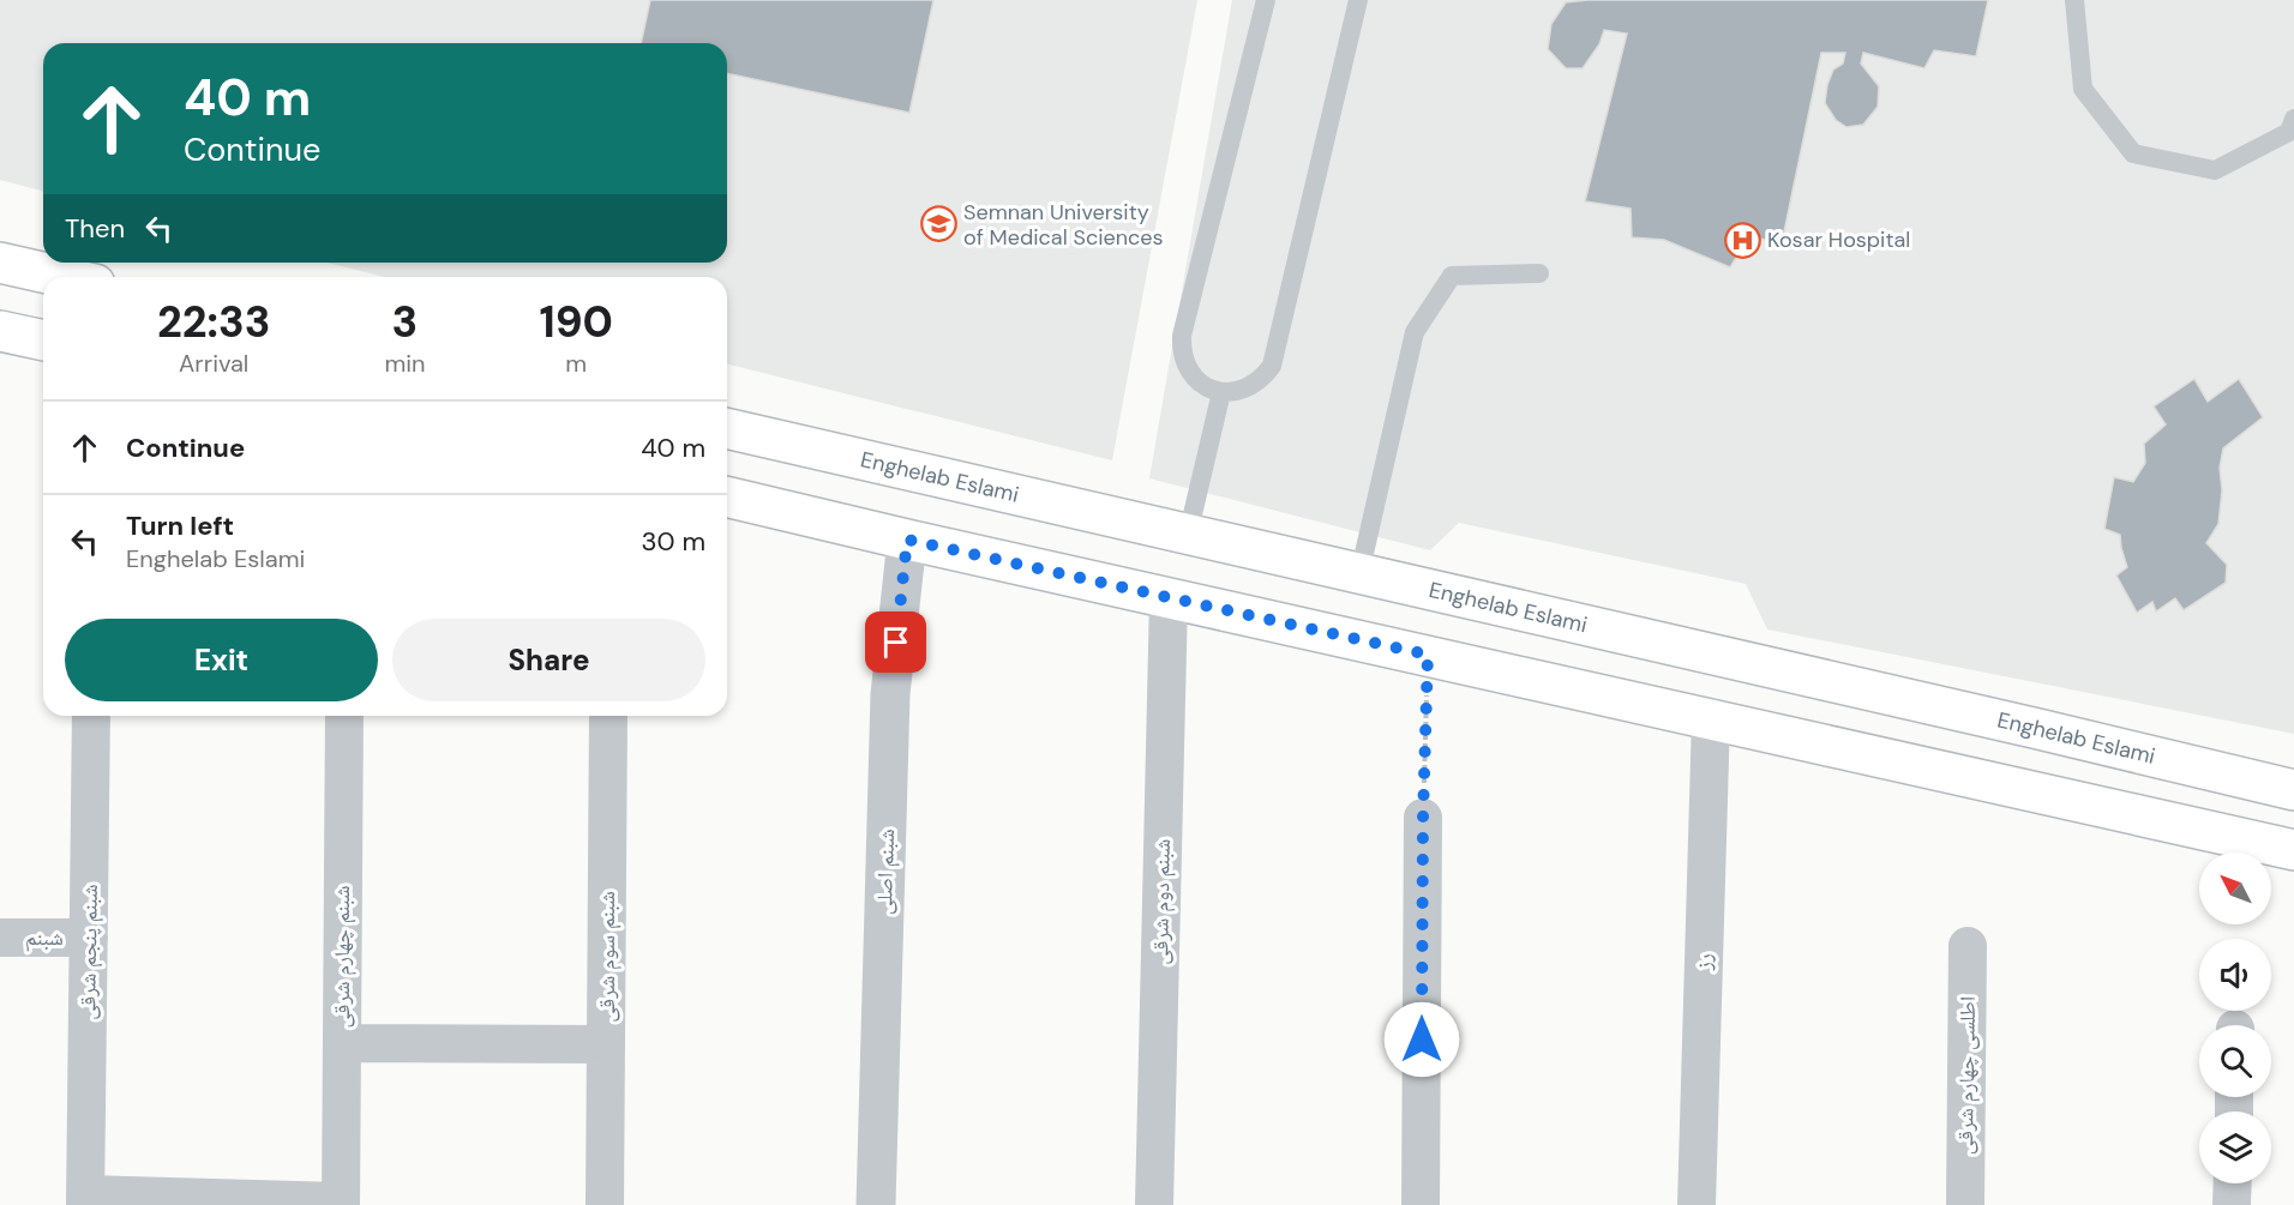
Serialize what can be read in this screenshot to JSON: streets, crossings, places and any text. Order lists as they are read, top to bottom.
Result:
{
  "streets": {
    "main road": ["Enghelab Eslami"],
    "street": [
      "شبنم اصلی",
      "شبنم دوم شرقی",
      "شبنم",
      "شبنم پنجم شرقی",
      "شبنم چهارم شرقی",
      "شبنم سوم شرقی",
      "رز",
      "اطلسی چهارم شرقی"
    ]
  },
  "crossings": [
    ["شبنم", "شبنم پنجم شرقی"]
  ],
  "places": {
    "school or university": ["Semnan University of Medical Sciences"],
    "hospital": ["Kosar Hospital"]
  },
  "north": "top left",
  "page": {
    "turn": ["40 m", "Continue"],
    "then": "Then",
    "eta": [
      "22:33",
      "Arrival",
      "3",
      "min",
      "190",
      "m"
    ],
    "list": [
      {
        "name": "Continue",
        "value": "40 m"
      },
      {
        "name": "Turn left",
        "note": "Enghelab Eslami",
        "value": "30 m"
      }
    ],
    "buttons": ["Exit", "Share"]
  }
}
